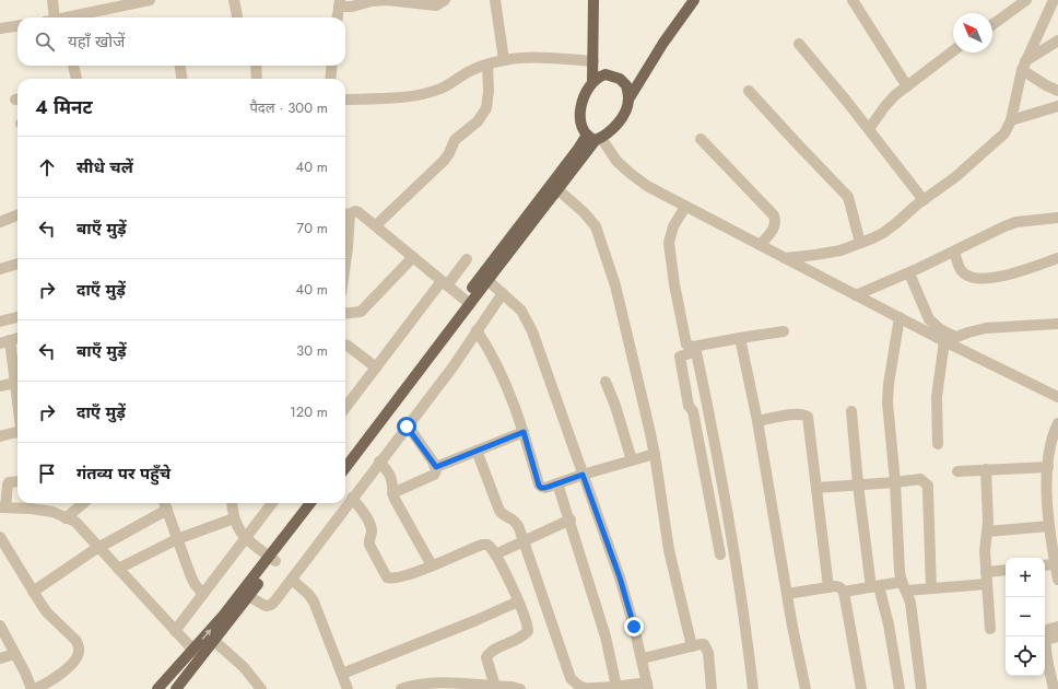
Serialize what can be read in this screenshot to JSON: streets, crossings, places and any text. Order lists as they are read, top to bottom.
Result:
{
  "north": "top left",
  "page": {
    "search": "यहाँ खोजें",
    "heading": ["4 मिनट", "पैदल · 300 m"],
    "list": [
      ["सीधे चलें", "40 m"],
      ["बाएँ मुड़ें", "70 m"],
      ["दाएँ मुड़ें", "40 m"],
      ["बाएँ मुड़ें", "30 m"],
      ["दाएँ मुड़ें", "120 m"],
      "गंतव्य पर पहुँचे"
    ],
    "map_buttons": ["+", "−"]
  }
}
